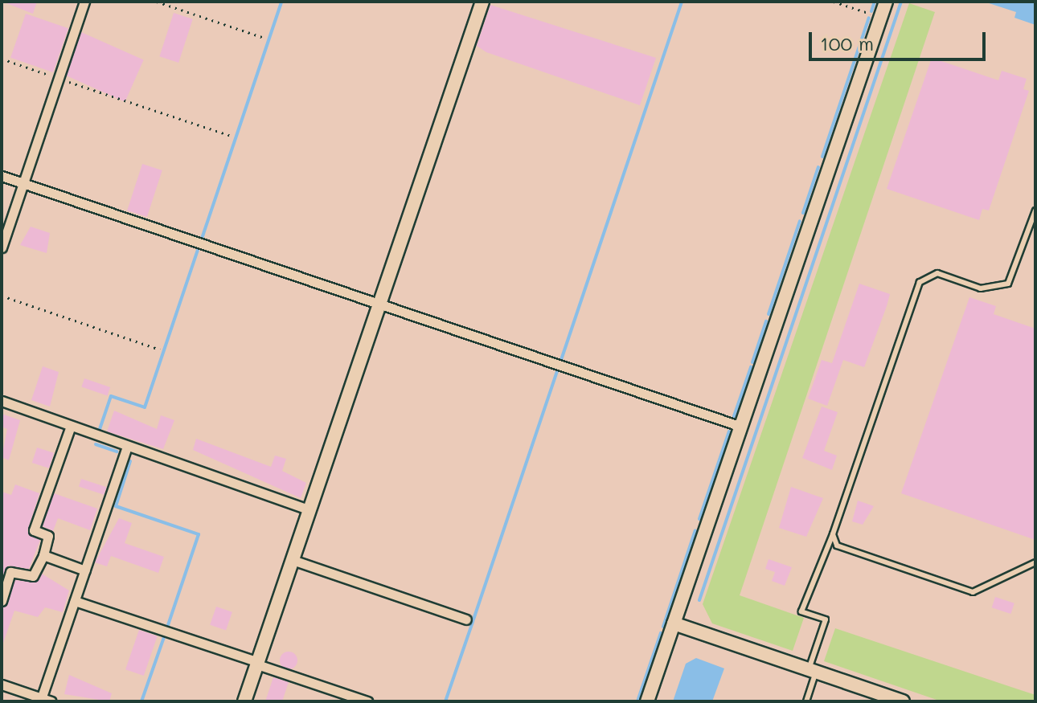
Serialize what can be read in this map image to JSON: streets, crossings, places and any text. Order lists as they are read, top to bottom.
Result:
{
  "scale_bar": "100 m"
}
